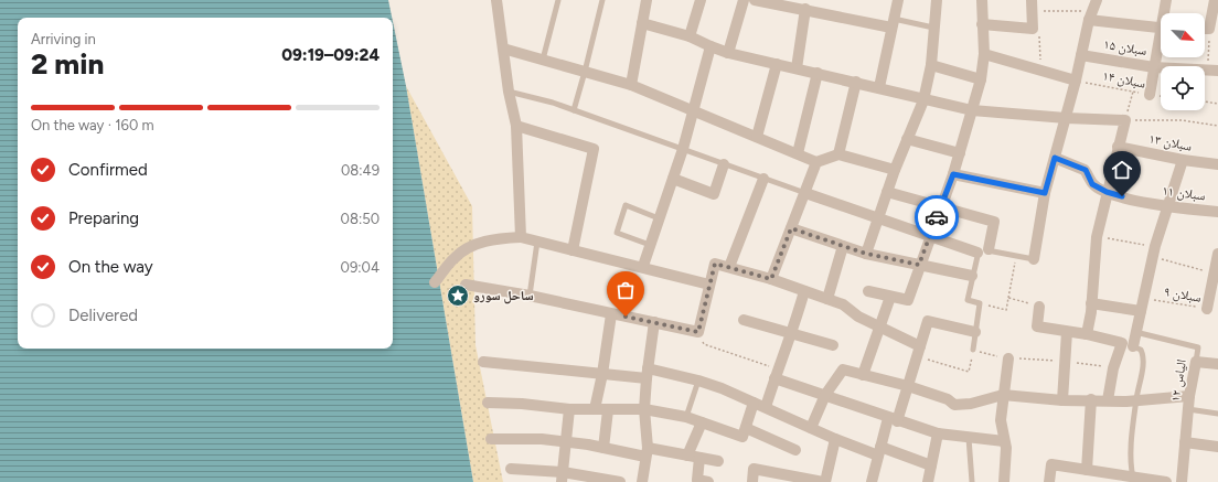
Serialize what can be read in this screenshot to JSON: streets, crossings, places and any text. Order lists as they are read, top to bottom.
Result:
{
  "streets": {
    "street": [
      "سبلان ۱۵",
      "سبلان ۱۳",
      "سبلان ۱۱",
      "الیاس ۱۲"
    ],
    "path": ["سبلان ۱۴", "سبلان ۹"]
  },
  "places": {
    "place": ["ساحل سورو"]
  },
  "north": "bottom right",
  "page": {
    "heading": ["2 min", "Arriving in", "09:19–09:24"],
    "bar": "On the way · 160 m",
    "list": [
      ["Confirmed", "08:49"],
      ["Preparing", "08:50"],
      ["On the way", "09:04"],
      "Delivered"
    ]
  }
}
